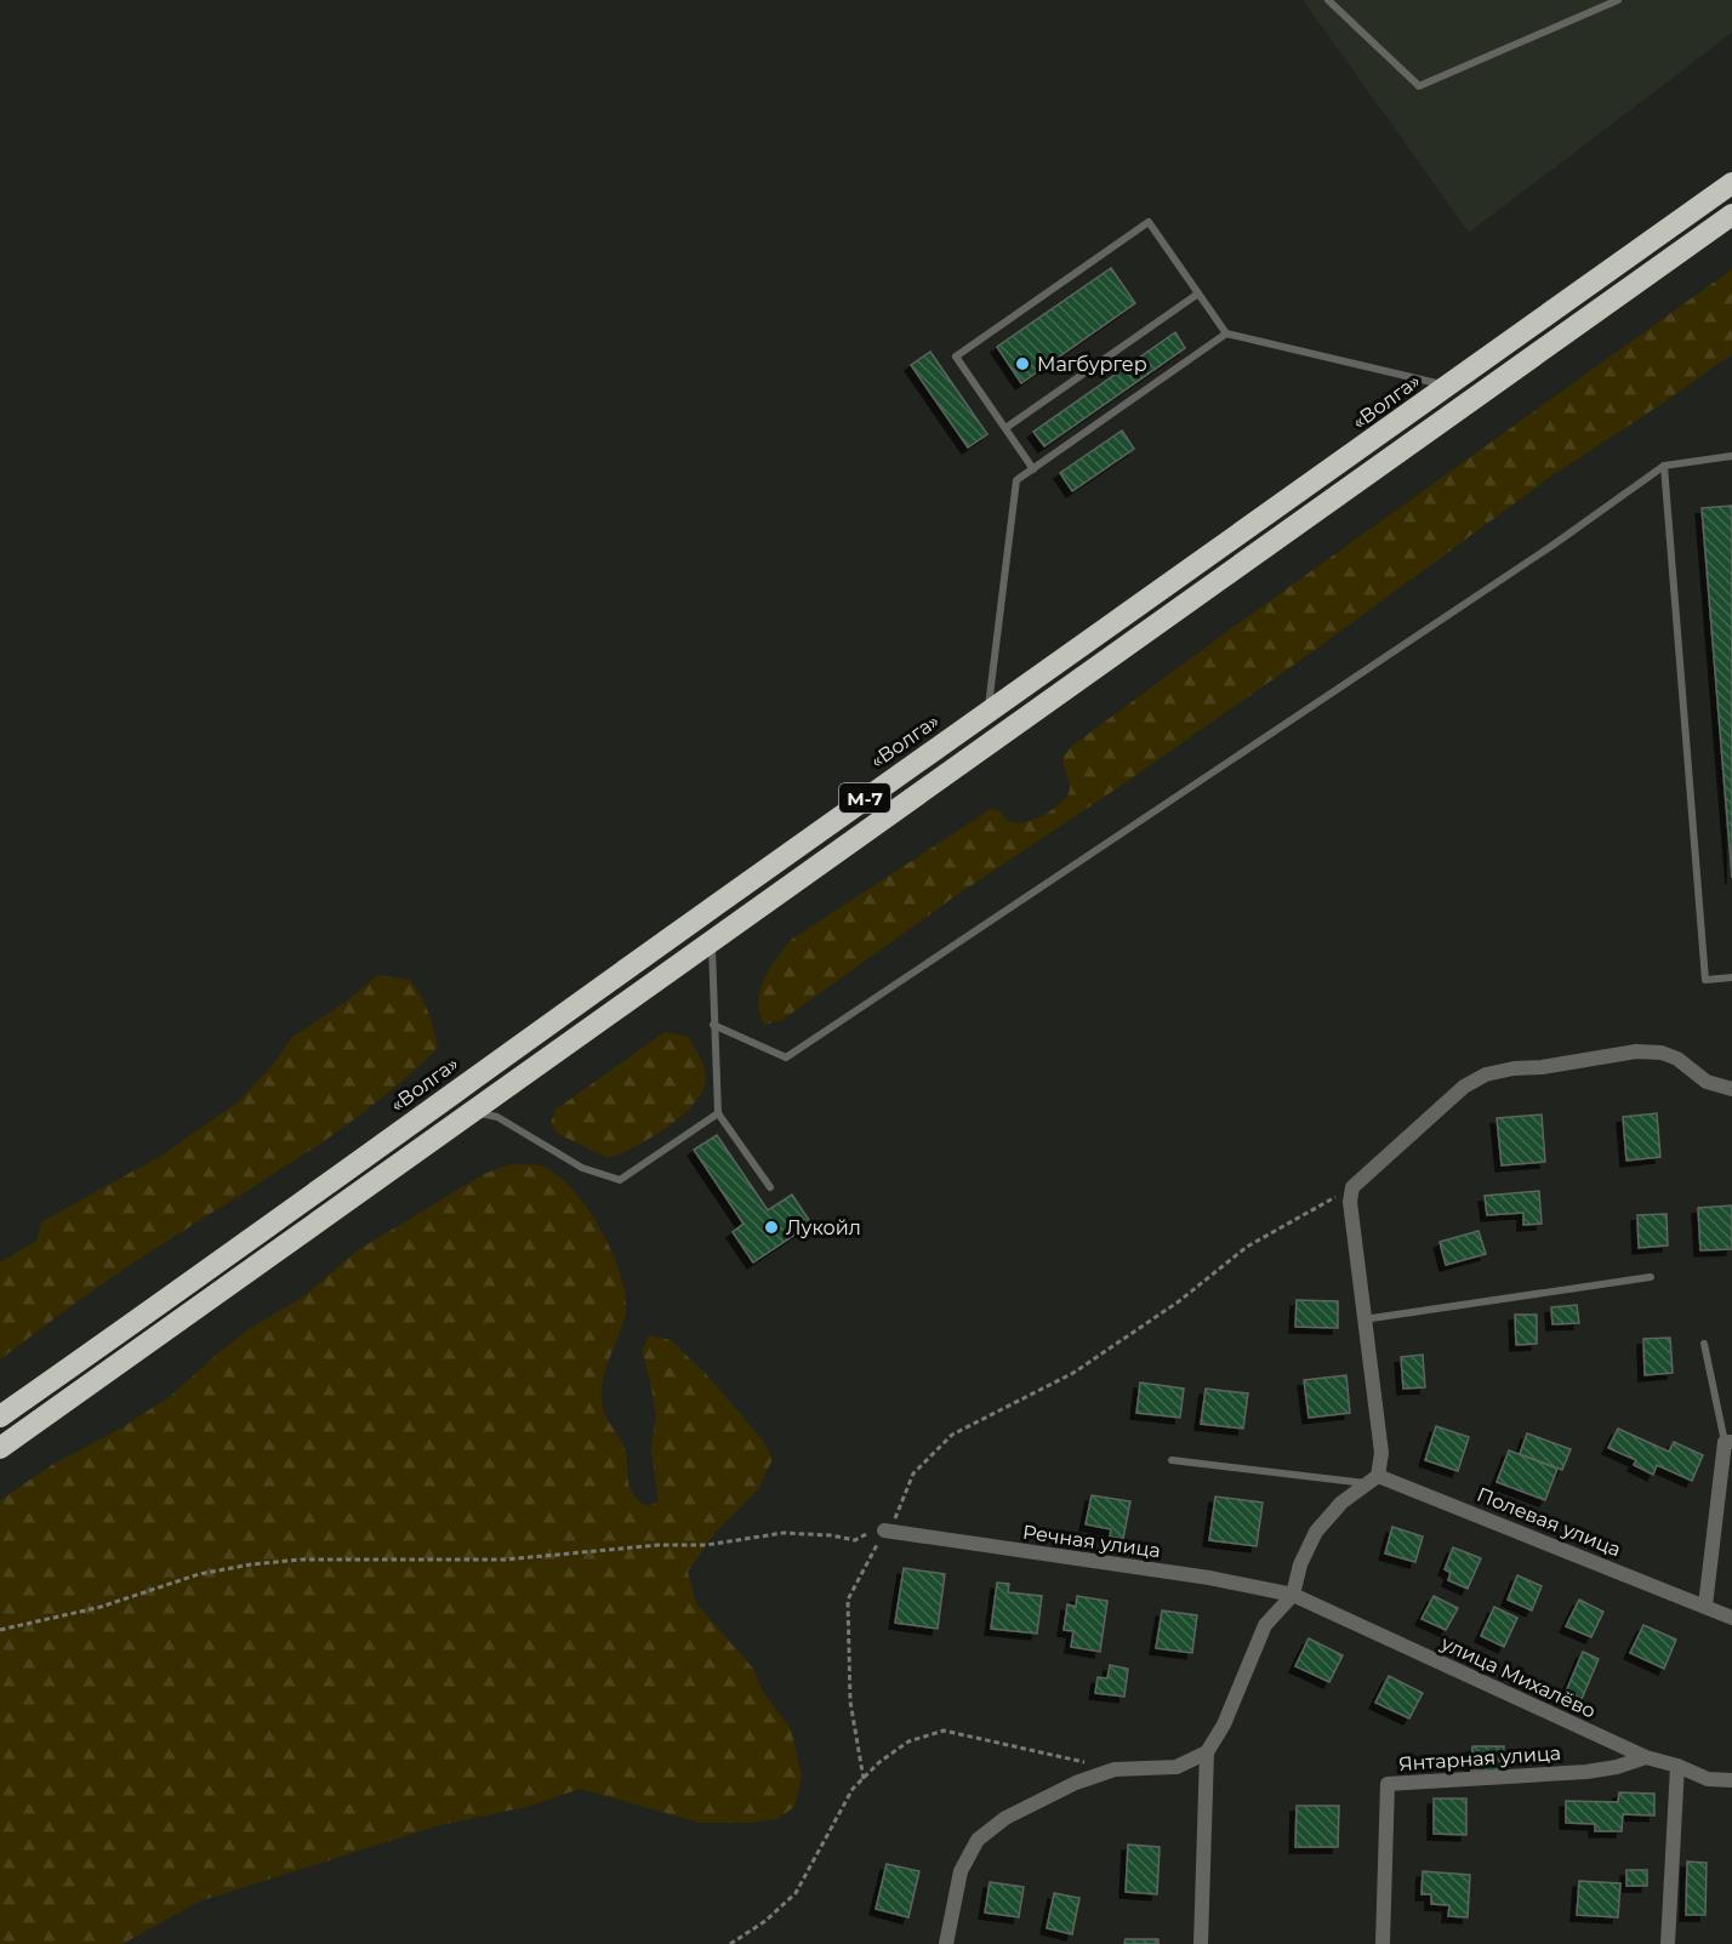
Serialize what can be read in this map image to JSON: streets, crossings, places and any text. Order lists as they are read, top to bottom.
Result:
{
  "streets": {
    "highway": ["«Волга»", "М-7"],
    "street": [
      "Полевая улица",
      "Речная улица",
      "улица Михалёво",
      "Янтарная улица"
    ]
  },
  "crossings": [
    ["Речная улица", "улица Михалёво"],
    ["улица Михалёво", "Янтарная улица"]
  ],
  "places": ["Магбургер", "Лукойл"]
}
